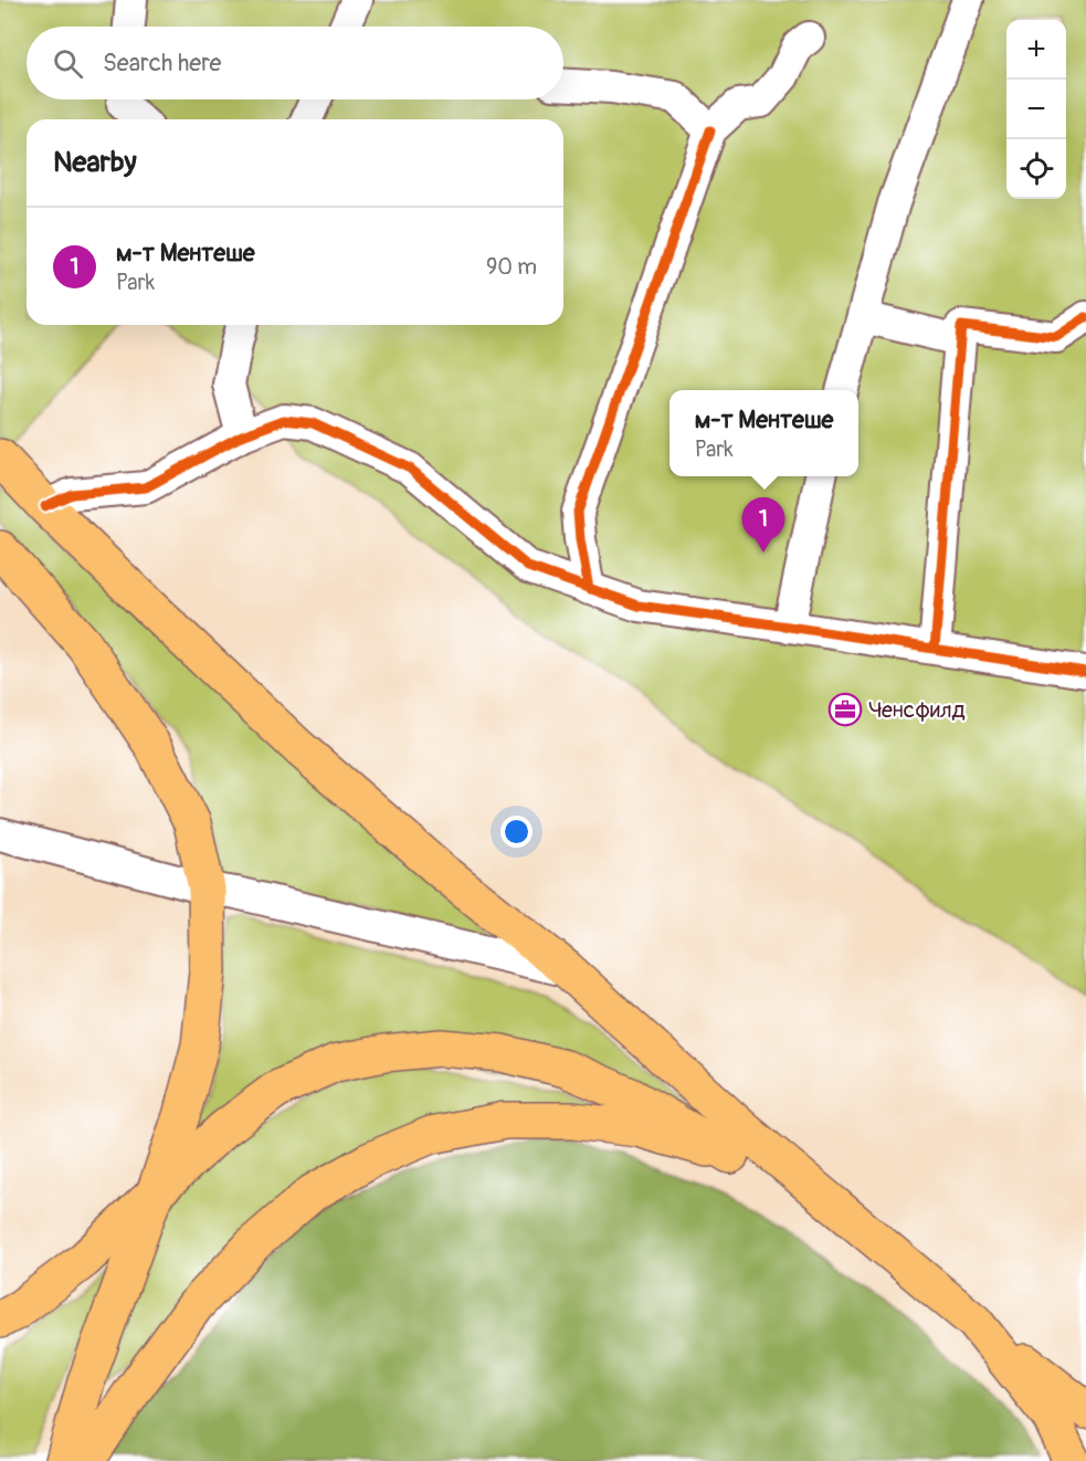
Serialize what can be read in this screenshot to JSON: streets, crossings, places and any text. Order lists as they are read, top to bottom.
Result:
{
  "places": {
    "office": ["Ченсфилд"]
  },
  "page": {
    "map_buttons": ["+", "−"],
    "search": "Search here",
    "heading": "Nearby",
    "list": [
      {
        "mark": "1",
        "name": "м-т Ментeше",
        "note": "Park",
        "value": "90 m"
      }
    ],
    "popup": ["м-т Ментeше", "Park"],
    "pins": "1"
  }
}
